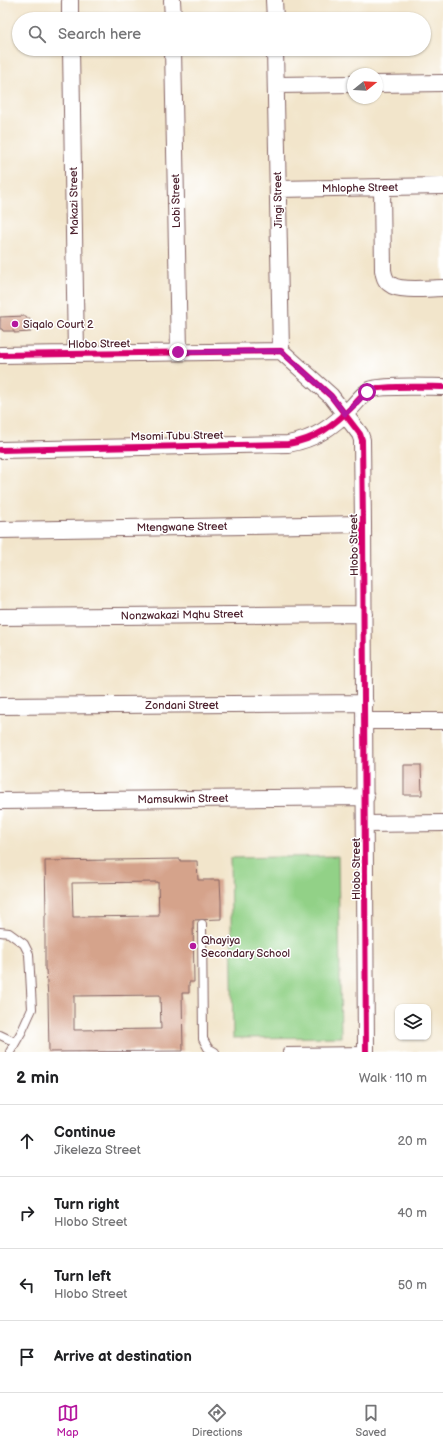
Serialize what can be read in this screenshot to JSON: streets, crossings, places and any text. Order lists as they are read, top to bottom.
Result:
{
  "streets": {
    "street": [
      "Mhlophe Street",
      "Jingi Street",
      "Makazi Street",
      "Lobi Street",
      "Hlobo Street",
      "Msomi Tubu Street",
      "Mtengwane Street",
      "Nonzwakazi Mqhu Street",
      "Zondani Street",
      "Mamsukwin Street"
    ]
  },
  "crossings": [
    ["Mhlophe Street", "Jingi Street"],
    ["Jingi Street", "Hlobo Street"],
    ["Makazi Street", "Hlobo Street"],
    ["Lobi Street", "Hlobo Street"],
    ["Hlobo Street", "Msomi Tubu Street"],
    ["Hlobo Street", "Mtengwane Street"],
    ["Hlobo Street", "Nonzwakazi Mqhu Street"],
    ["Hlobo Street", "Zondani Street"],
    ["Hlobo Street", "Mamsukwin Street"]
  ],
  "places": ["Siqalo Court 2", "Qhayiya Secondary School"],
  "north": "right",
  "page": {
    "search": "Search here",
    "heading": ["2 min", "Walk · 110 m"],
    "list": [
      ["Continue", "Jikeleza Street", "20 m"],
      ["Turn right", "Hlobo Street", "40 m"],
      ["Turn left", "Hlobo Street", "50 m"],
      "Arrive at destination"
    ],
    "nav": ["Map", "Directions", "Saved"]
  }
}
